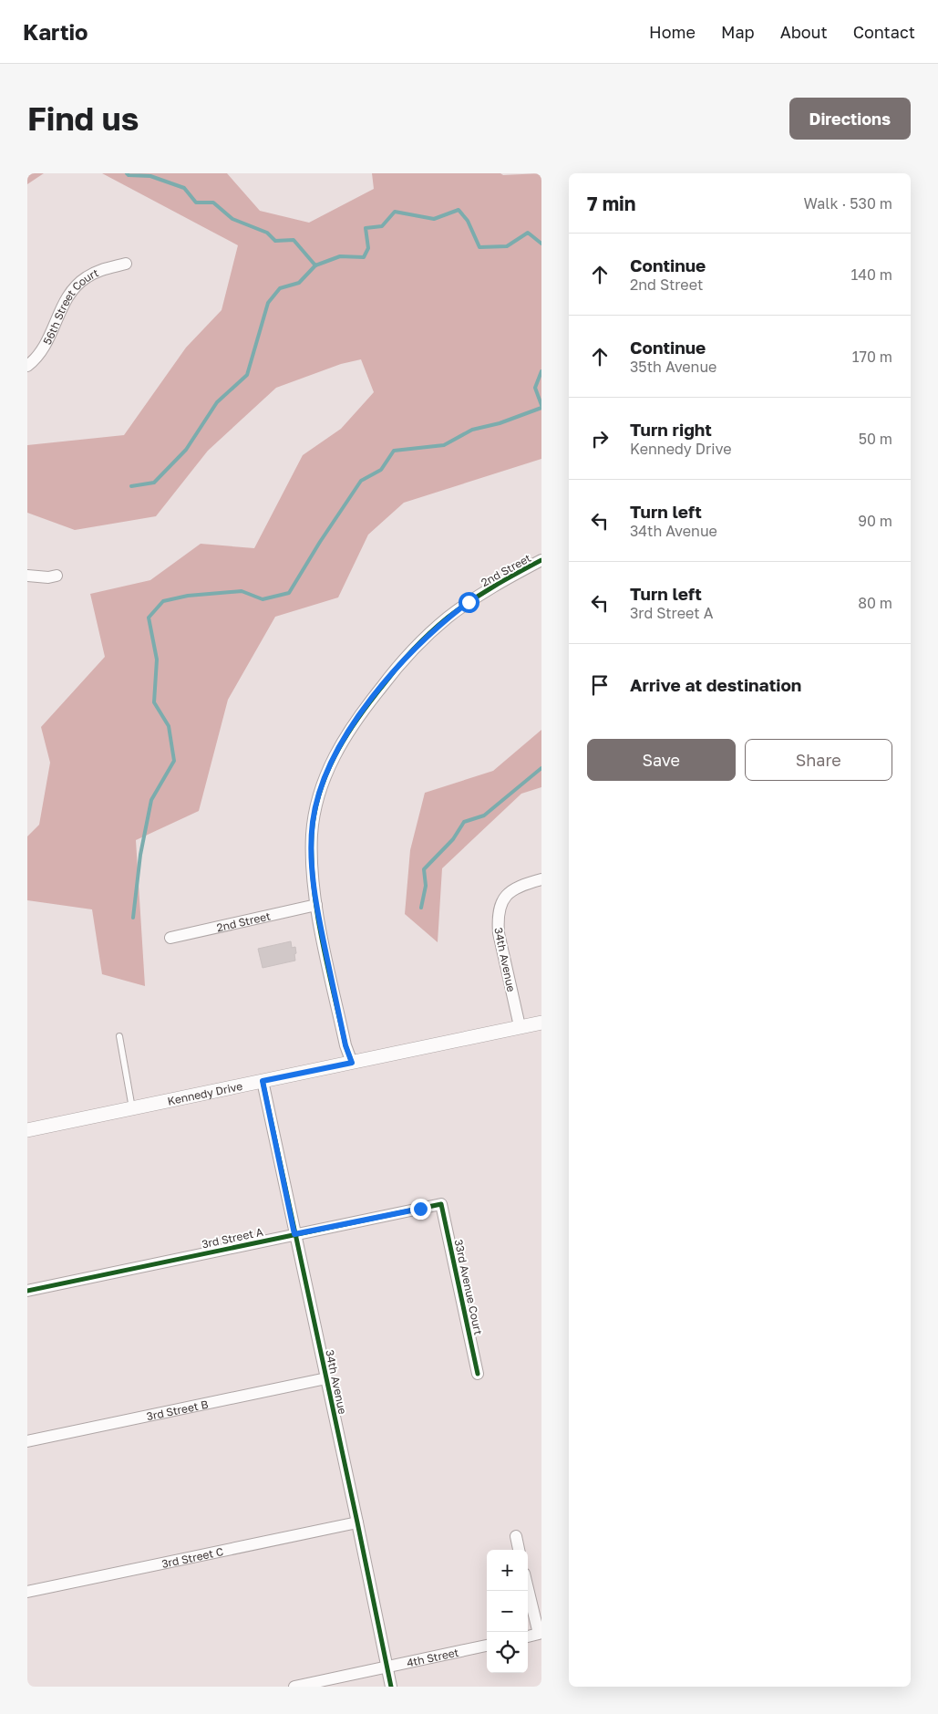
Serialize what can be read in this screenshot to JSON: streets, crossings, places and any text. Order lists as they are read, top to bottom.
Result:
{
  "streets": {
    "street": [
      "56th Street Court",
      "2nd Street",
      "34th Avenue",
      "Kennedy Drive",
      "3rd Street A",
      "33rd Avenue Court",
      "3rd Street B",
      "3rd Street C",
      "4th Street"
    ]
  },
  "crossings": [
    ["2nd Street", "Kennedy Drive"],
    ["34th Avenue", "Kennedy Drive"],
    ["34th Avenue", "3rd Street A"],
    ["34th Avenue", "3rd Street B"],
    ["34th Avenue", "3rd Street C"],
    ["34th Avenue", "4th Street"],
    ["3rd Street A", "33rd Avenue Court"]
  ],
  "page": {
    "header": "Kartio",
    "nav": [
      "Home",
      "Map",
      "About",
      "Contact"
    ],
    "buttons": [
      "Directions",
      ["Save", "Share"]
    ],
    "title": "Find us",
    "heading": ["7 min", "Walk · 530 m"],
    "list": [
      ["Continue", "2nd Street", "140 m"],
      ["Continue", "35th Avenue", "170 m"],
      ["Turn right", "Kennedy Drive", "50 m"],
      ["Turn left", "34th Avenue", "90 m"],
      ["Turn left", "3rd Street A", "80 m"],
      "Arrive at destination"
    ],
    "map_buttons": ["+", "−"]
  }
}
